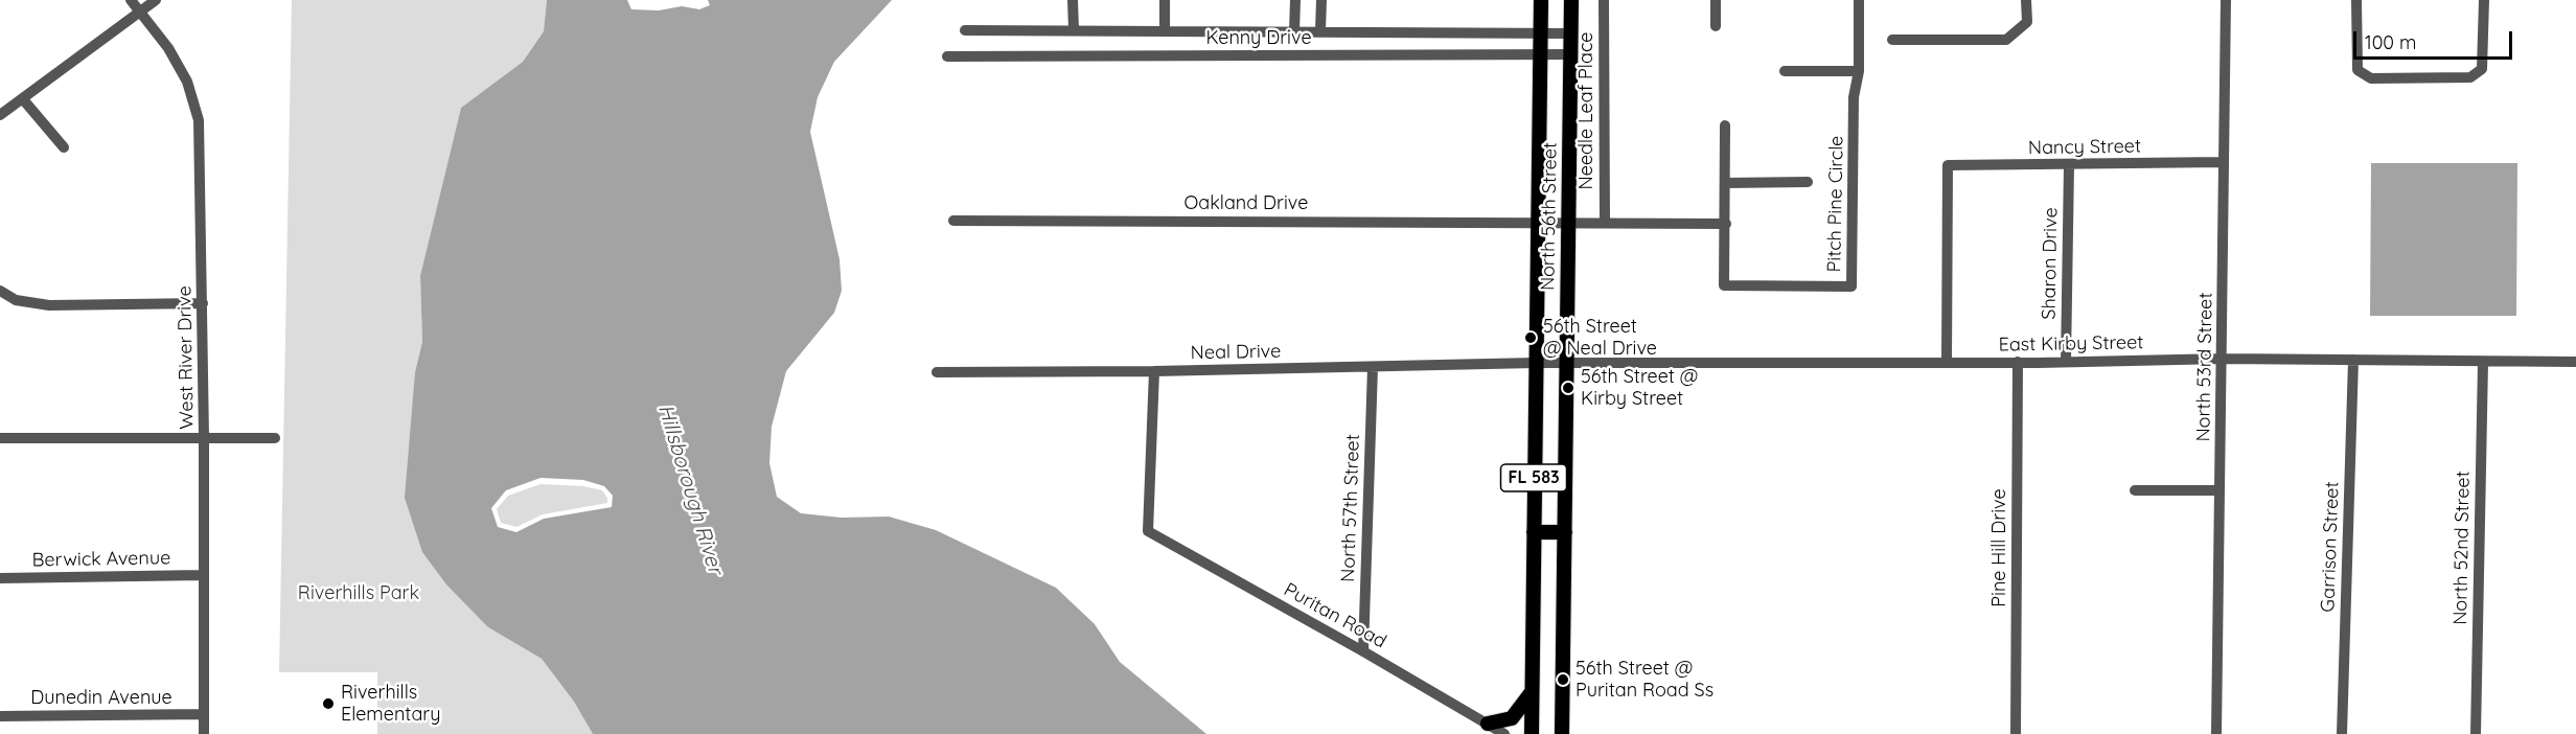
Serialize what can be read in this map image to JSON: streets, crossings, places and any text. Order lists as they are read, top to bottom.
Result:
{
  "streets": {
    "main road": ["North 56th Street", "FL 583"],
    "street": [
      "Kenny Drive",
      "Needle Leaf Place",
      "Nancy Street",
      "Oakland Drive",
      "Pitch Pine Circle",
      "Sharon Drive",
      "East Kirby Street",
      "Neal Drive",
      "West River Drive",
      "North 53rd Street",
      "North 57th Street",
      "Garrison Street",
      "Pine Hill Drive",
      "North 52nd Street",
      "Berwick Avenue",
      "Puritan Road",
      "Dunedin Avenue"
    ]
  },
  "crossings": [
    ["Kenny Drive", "North 56th Street"],
    ["Nancy Street", "Sharon Drive"],
    ["Nancy Street", "East Kirby Street"],
    ["Nancy Street", "North 53rd Street"],
    ["Oakland Drive", "North 56th Street"],
    ["North 56th Street", "East Kirby Street"],
    ["North 56th Street", "Neal Drive"],
    ["Sharon Drive", "East Kirby Street"],
    ["East Kirby Street", "Neal Drive"],
    ["East Kirby Street", "North 53rd Street"],
    ["East Kirby Street", "Garrison Street"],
    ["East Kirby Street", "Pine Hill Drive"],
    ["East Kirby Street", "North 52nd Street"],
    ["Neal Drive", "North 57th Street"],
    ["Neal Drive", "Puritan Road"],
    ["West River Drive", "Berwick Avenue"],
    ["West River Drive", "Dunedin Avenue"],
    ["North 57th Street", "Puritan Road"]
  ],
  "water": ["Hillsborough River"],
  "parks": ["Riverhills Park"],
  "places": [
    "56th Street @ Neal Drive",
    "56th Street @ Kirby Street",
    "56th Street @ Puritan Road Ss",
    "Riverhills Elementary"
  ],
  "scale_bar": "100 m"
}
